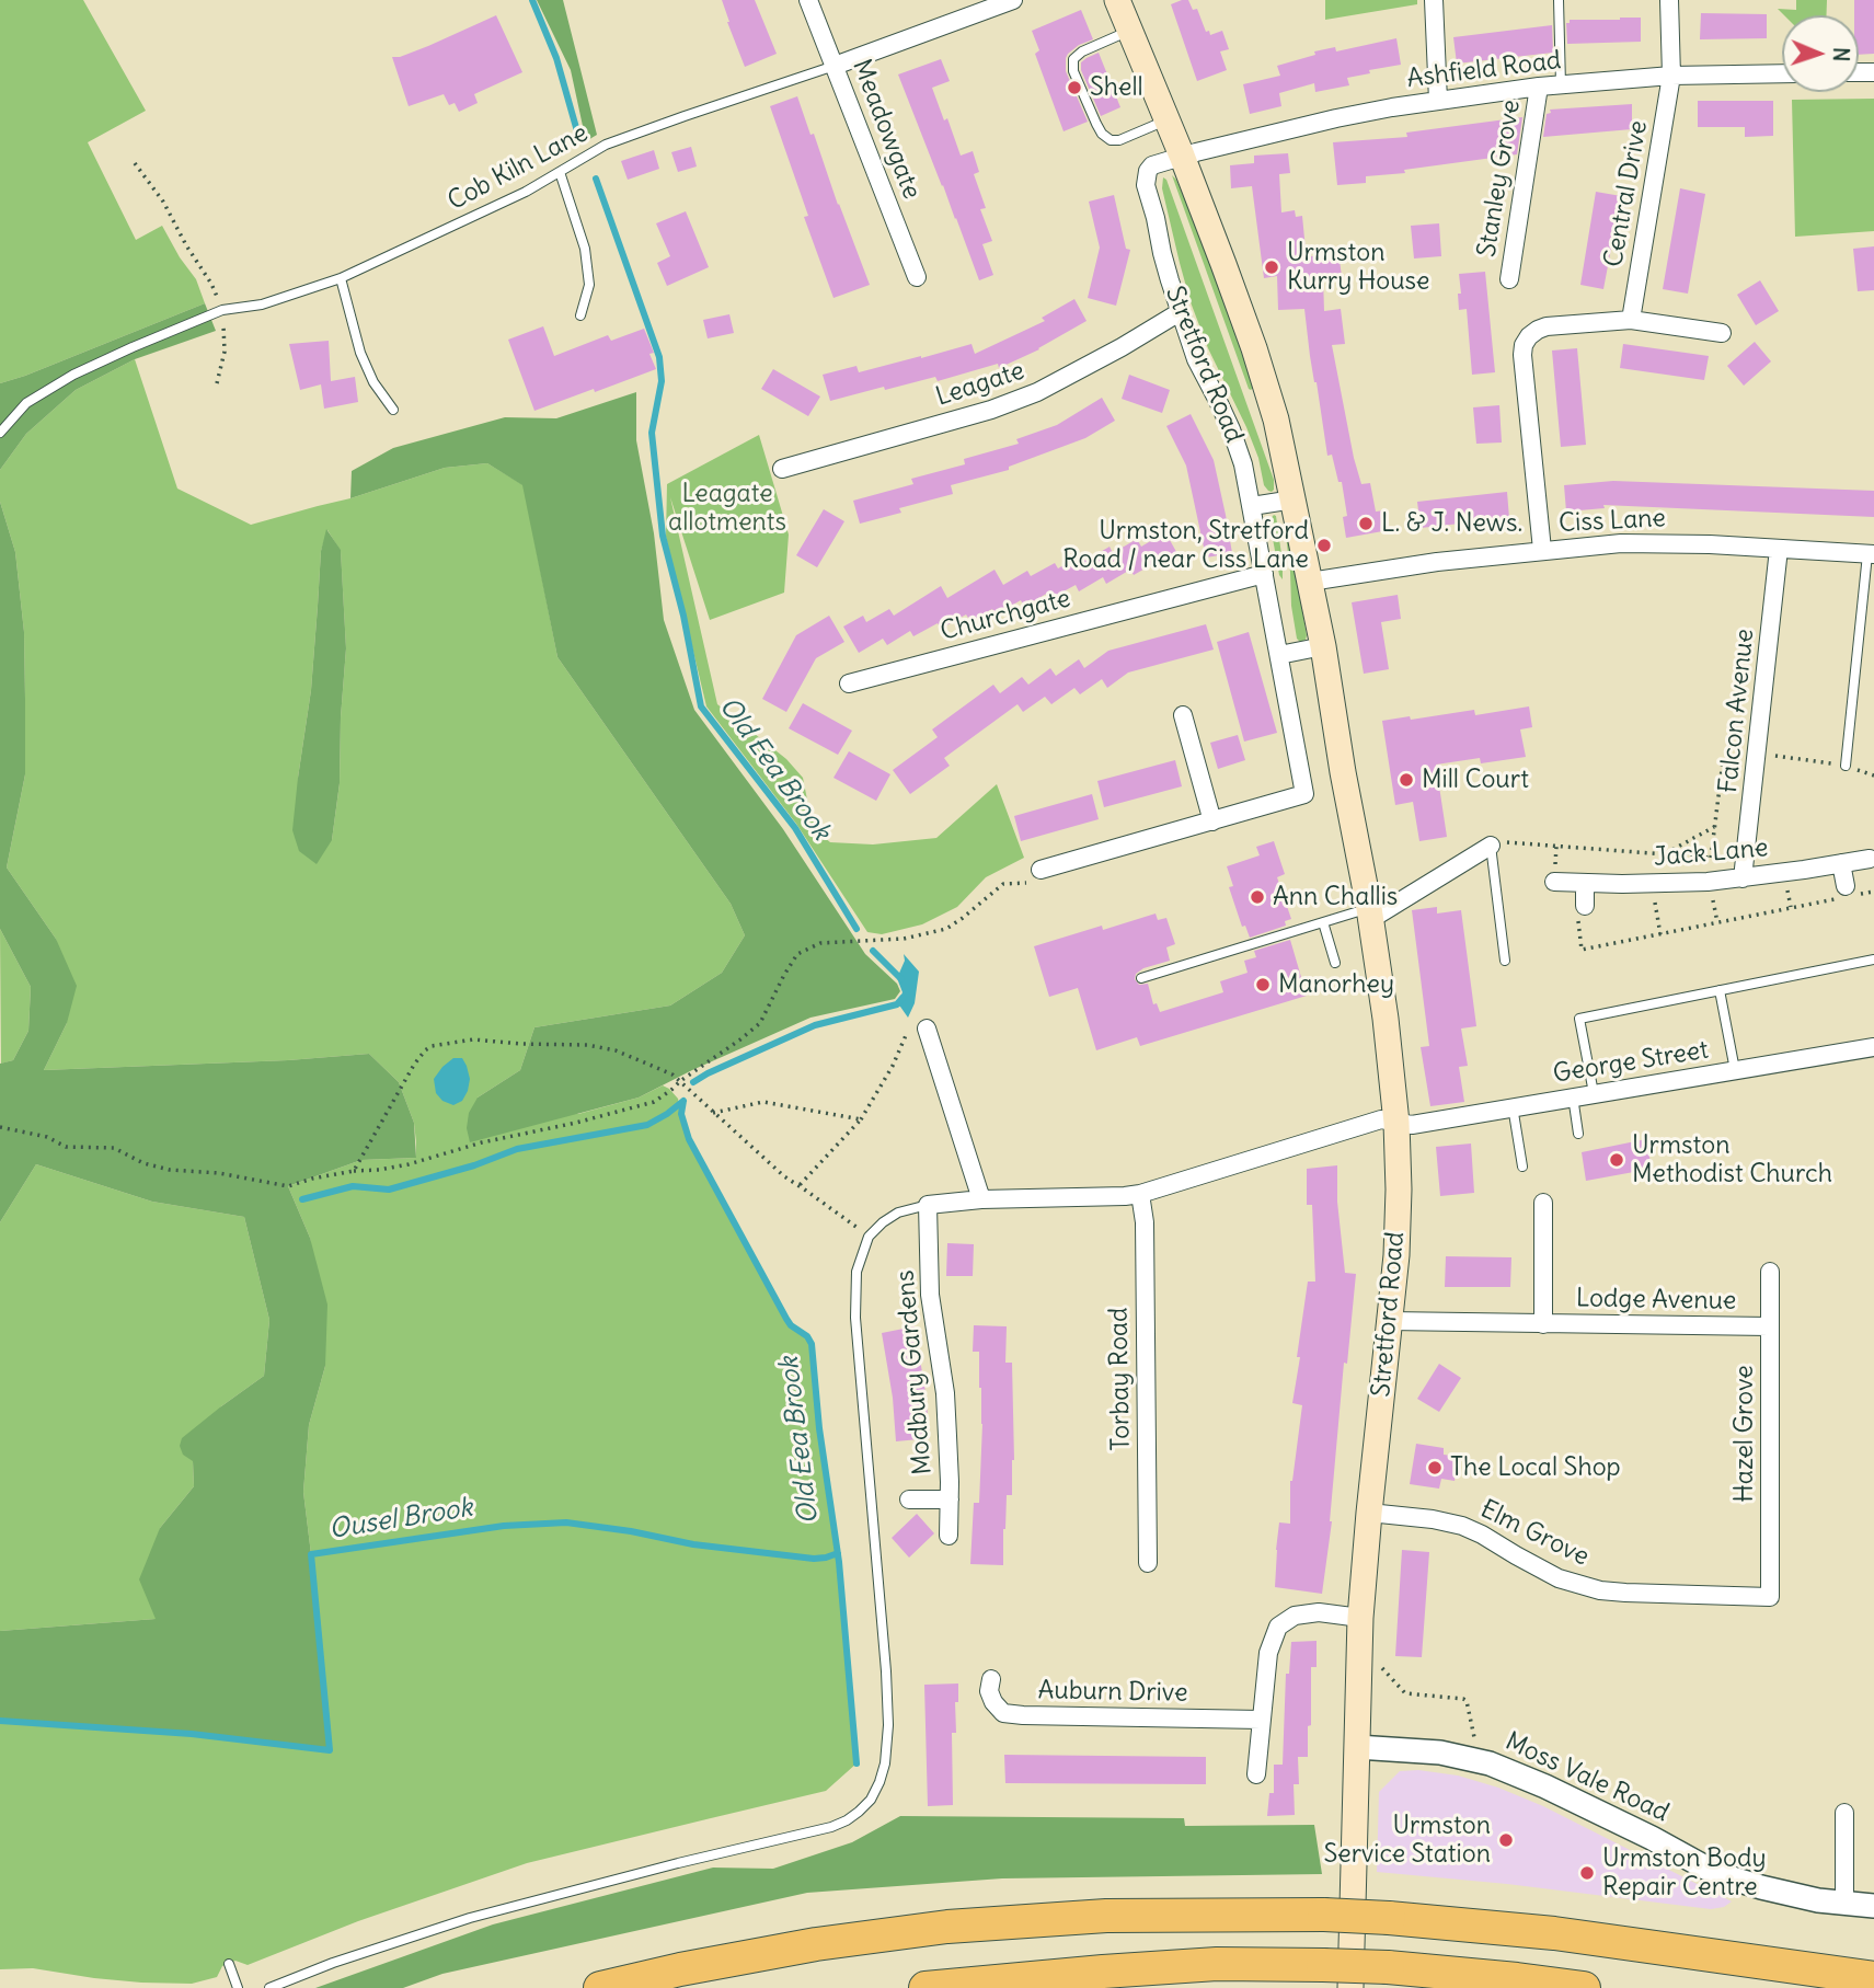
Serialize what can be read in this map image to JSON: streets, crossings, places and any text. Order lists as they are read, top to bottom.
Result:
{
  "streets": {
    "main road": ["Stretford Road"],
    "street": [
      "Ashfield Road",
      "Meadowgate",
      "Stanley Grove",
      "Central Drive",
      "Leagate",
      "Ciss Lane",
      "Churchgate",
      "Falcon Avenue",
      "Jack Lane",
      "George Street",
      "Lodge Avenue",
      "Modbury Gardens",
      "Torbay Road",
      "Hazel Grove",
      "Elm Grove",
      "Auburn Drive",
      "Moss Vale Road"
    ],
    "lane": ["Cob Kiln Lane"]
  },
  "crossings": [
    ["Ashfield Road", "Stanley Grove"],
    ["Ashfield Road", "Central Drive"],
    ["Ashfield Road", "Stretford Road"],
    ["Meadowgate", "Cob Kiln Lane"],
    ["Stretford Road", "Leagate"],
    ["Stretford Road", "Ciss Lane"],
    ["Stretford Road", "Churchgate"],
    ["Stretford Road", "George Street"],
    ["Stretford Road", "Lodge Avenue"],
    ["Stretford Road", "Elm Grove"],
    ["Stretford Road", "Moss Vale Road"],
    ["Ciss Lane", "Falcon Avenue"],
    ["Falcon Avenue", "Jack Lane"],
    ["Lodge Avenue", "Hazel Grove"],
    ["Hazel Grove", "Elm Grove"]
  ],
  "water": ["Old Eea Brook", "Ousel Brook"],
  "parks": ["Leagate allotments"],
  "places": [
    "Shell",
    "Urmston Kurry House",
    "L. & J. News.",
    "Urmston, Stretford Road / near Ciss Lane",
    "Mill Court",
    "Ann Challis",
    "Manorhey",
    "Urmston Methodist Church",
    "The Local Shop",
    "Urmston Service Station",
    "Urmston Body Repair Centre"
  ],
  "north": "right"
}
